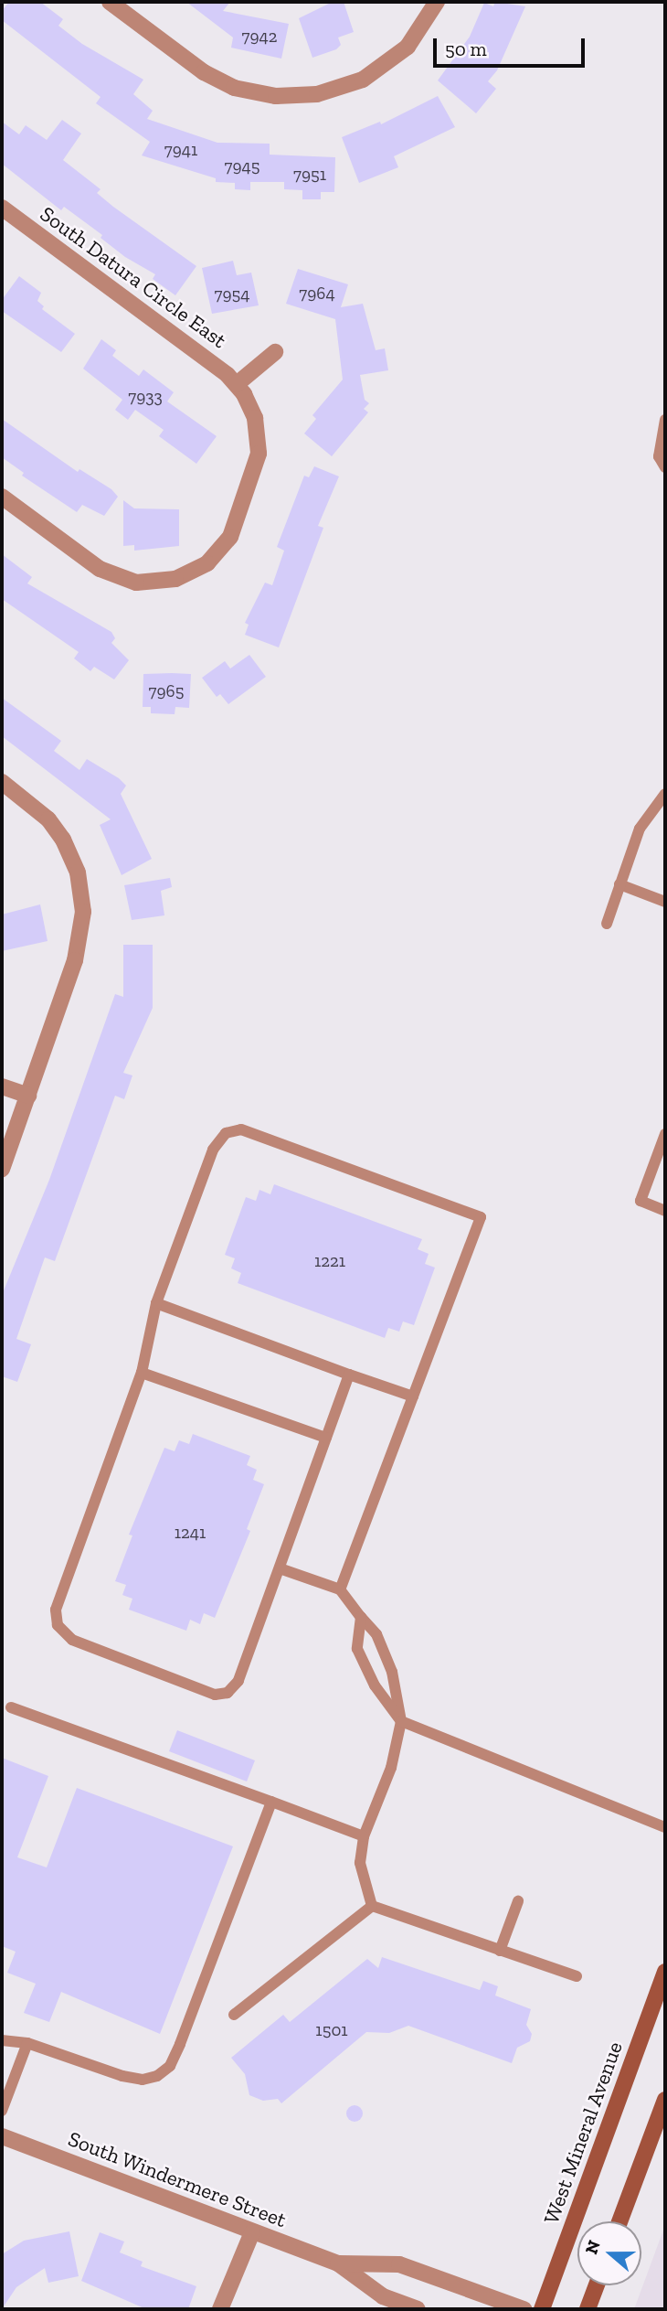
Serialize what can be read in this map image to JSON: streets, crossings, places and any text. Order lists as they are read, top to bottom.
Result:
{
  "streets": {
    "main road": ["West Mineral Avenue"],
    "street": ["South Datura Circle East", "South Windermere Street"]
  },
  "house_numbers": [
    "7942",
    "7941",
    "7945",
    "7951",
    "7964",
    "7954",
    "7933",
    "7965",
    "1221",
    "1241",
    "1501"
  ],
  "scale_bar": "50 m",
  "north": "left"
}
